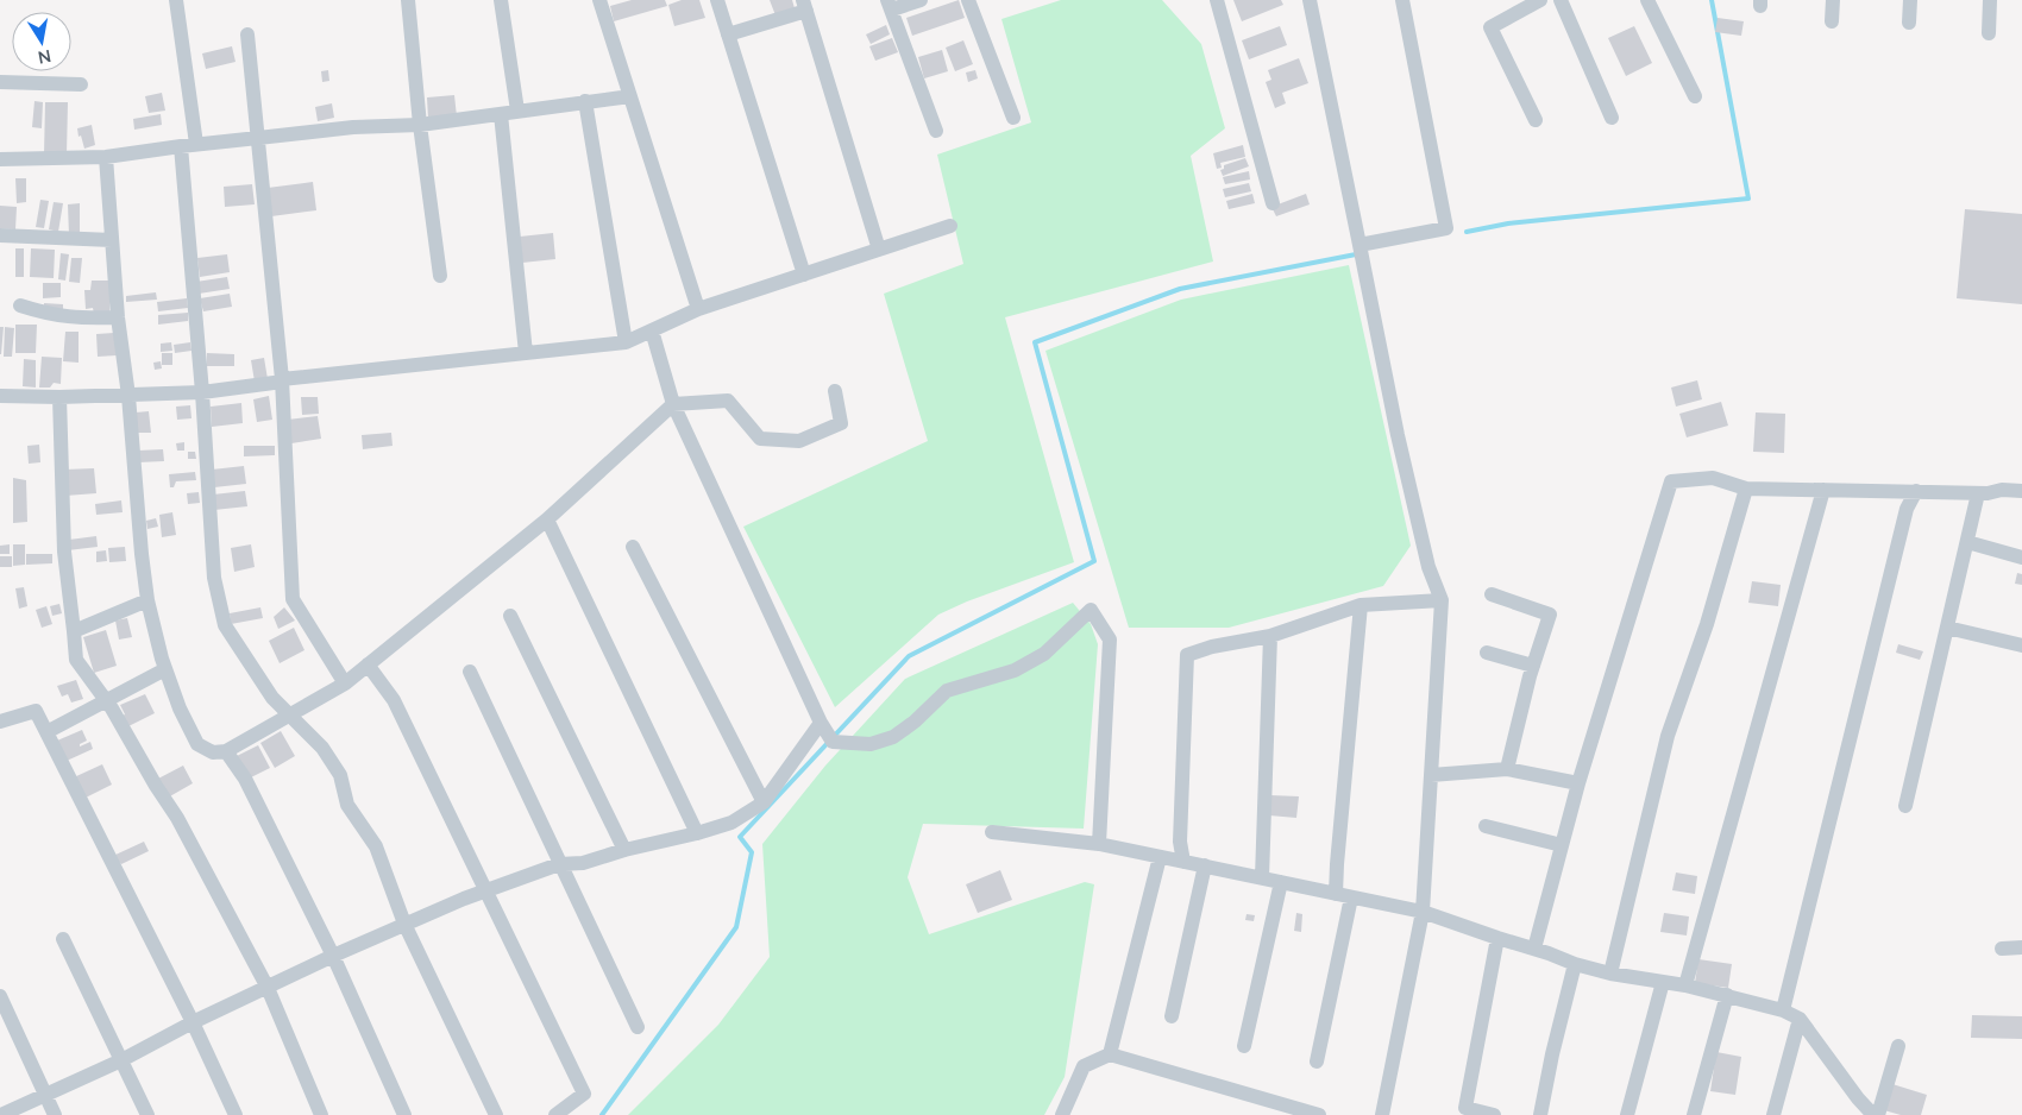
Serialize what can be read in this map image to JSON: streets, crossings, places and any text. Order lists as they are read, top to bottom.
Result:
{
  "north": "bottom"
}
